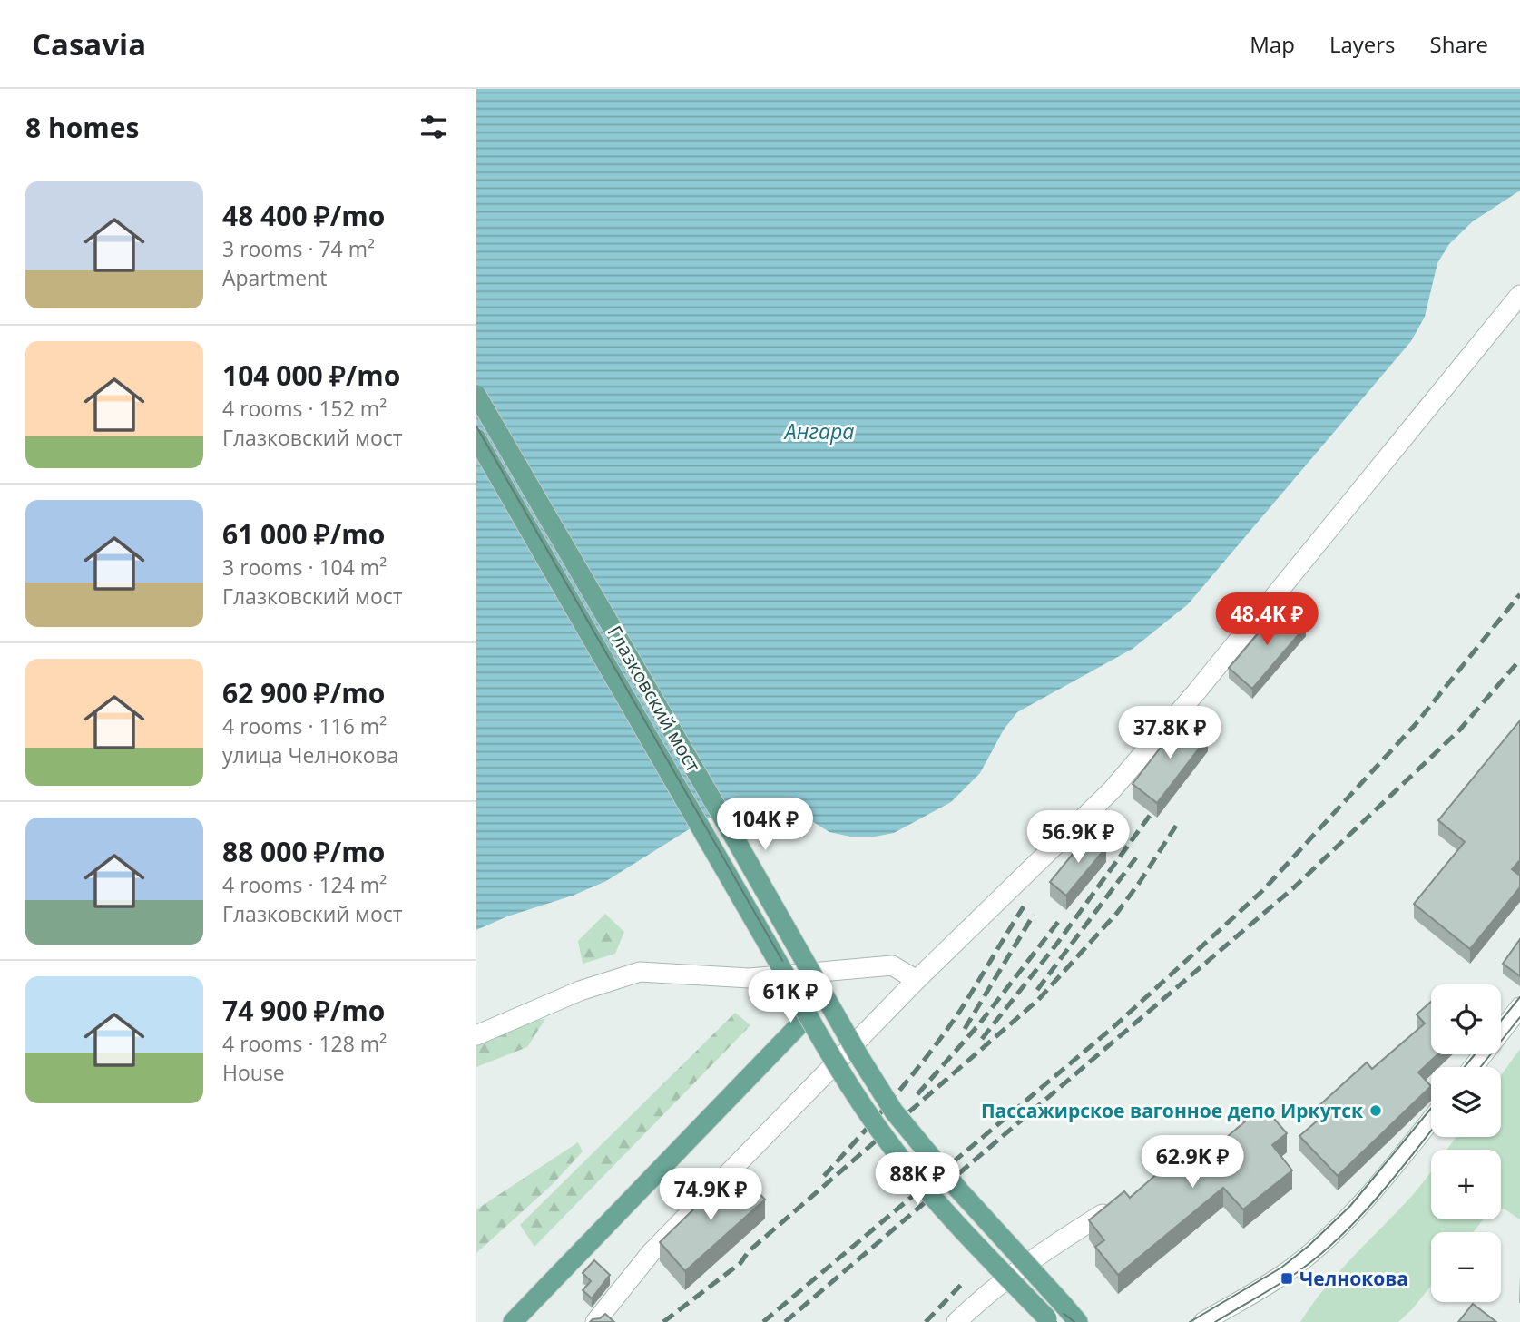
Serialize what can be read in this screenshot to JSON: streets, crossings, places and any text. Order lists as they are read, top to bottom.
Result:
{
  "streets": {
    "main road": ["Глазковский мост"]
  },
  "water": ["Ангара"],
  "places": {
    "other": ["Пассажирское вагонное депо Иркутск"],
    "transit": ["Челнокова"]
  },
  "page": {
    "header": "Casavia",
    "nav": ["Map", "Layers", "Share"],
    "heading": "8 homes",
    "list": [
      {
        "name": "48 400 ₽/mo",
        "note": "3 rooms · 74 m² · Apartment"
      },
      {
        "name": "104 000 ₽/mo",
        "note": "4 rooms · 152 m² · Глазковский мост"
      },
      {
        "name": "61 000 ₽/mo",
        "note": "3 rooms · 104 m² · Глазковский мост"
      },
      {
        "name": "62 900 ₽/mo",
        "note": "4 rooms · 116 m² · улица Челнокова"
      },
      {
        "name": "88 000 ₽/mo",
        "note": "4 rooms · 124 m² · Глазковский мост"
      },
      {
        "name": "74 900 ₽/mo",
        "note": "4 rooms · 128 m² · House"
      }
    ],
    "price": [
      "48.4K ₽",
      "37.8K ₽",
      "104K ₽",
      "56.9K ₽",
      "61K ₽",
      "62.9K ₽",
      "88K ₽",
      "74.9K ₽"
    ],
    "map_buttons": ["+", "−"]
  }
}
